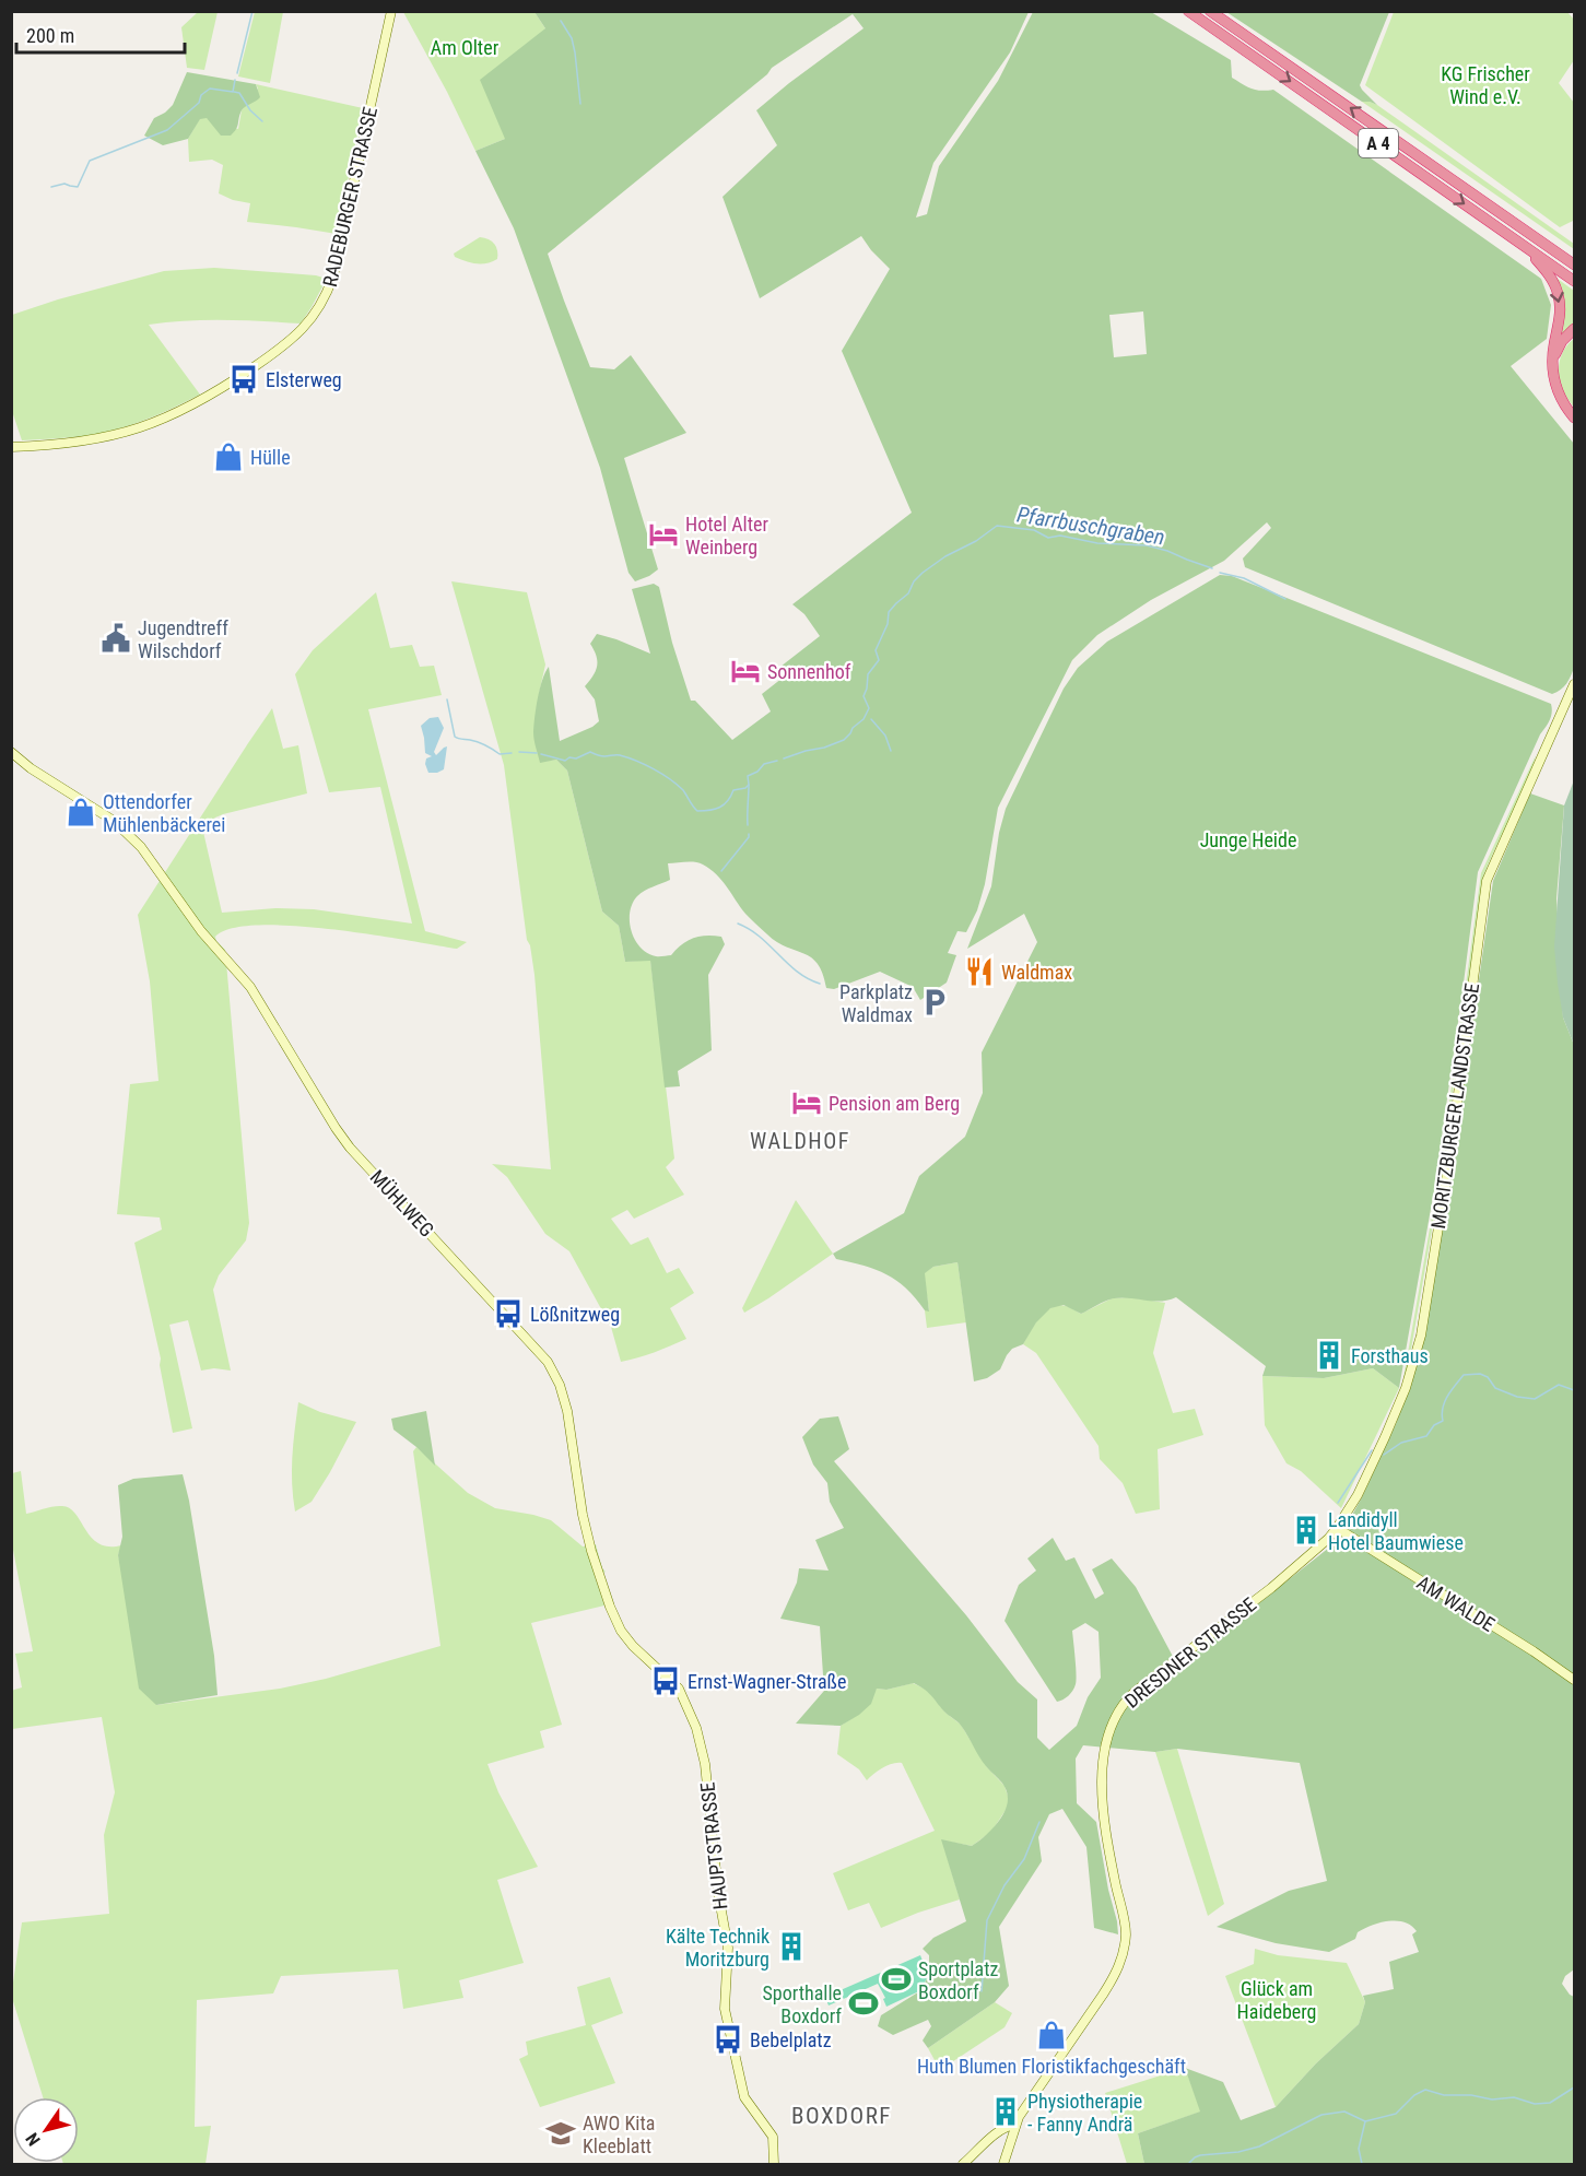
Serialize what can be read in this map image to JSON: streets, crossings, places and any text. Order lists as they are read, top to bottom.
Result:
{
  "streets": {
    "highway": ["A 4"],
    "main road": [
      "RADEBURGER STRASSE",
      "MORITZBURGER LANDSTRASSE",
      "MÜHLWEG",
      "AM WALDE",
      "DRESDNER STRASSE",
      "HAUPTSTRASSE"
    ]
  },
  "crossings": [
    ["MORITZBURGER LANDSTRASSE", "AM WALDE"],
    ["MORITZBURGER LANDSTRASSE", "DRESDNER STRASSE"],
    ["MÜHLWEG", "HAUPTSTRASSE"],
    ["AM WALDE", "DRESDNER STRASSE"]
  ],
  "districts": ["WALDHOF", "BOXDORF"],
  "water": ["Pfarrbuschgraben"],
  "parks": [
    "Am Olter",
    "KG Frischer Wind e.V.",
    "Junge Heide",
    "Glück am Haideberg"
  ],
  "places": {
    "bus stop": [
      "Elsterweg",
      "Lößnitzweg",
      "Ernst-Wagner-Straße",
      "Bebelplatz"
    ],
    "shop": ["Hülle", "Ottendorfer Mühlenbäckerei", "Huth Blumen Floristikfachgeschäft"],
    "hotel": ["Hotel Alter Weinberg", "Sonnenhof", "Pension am Berg"],
    "public building": ["Jugendtreff Wilschdorf"],
    "restaurant": ["Waldmax"],
    "parking": ["Parkplatz Waldmax"],
    "building": [
      "Forsthaus",
      "Landidyll Hotel Baumwiese",
      "Kälte Technik Moritzburg",
      "Physiotherapie - Fanny Andrä"
    ],
    "sports": ["Sportplatz Boxdorf", "Sporthalle Boxdorf"],
    "school or university": ["AWO Kita Kleeblatt"]
  },
  "scale_bar": "200 m",
  "north": "bottom left"
}
